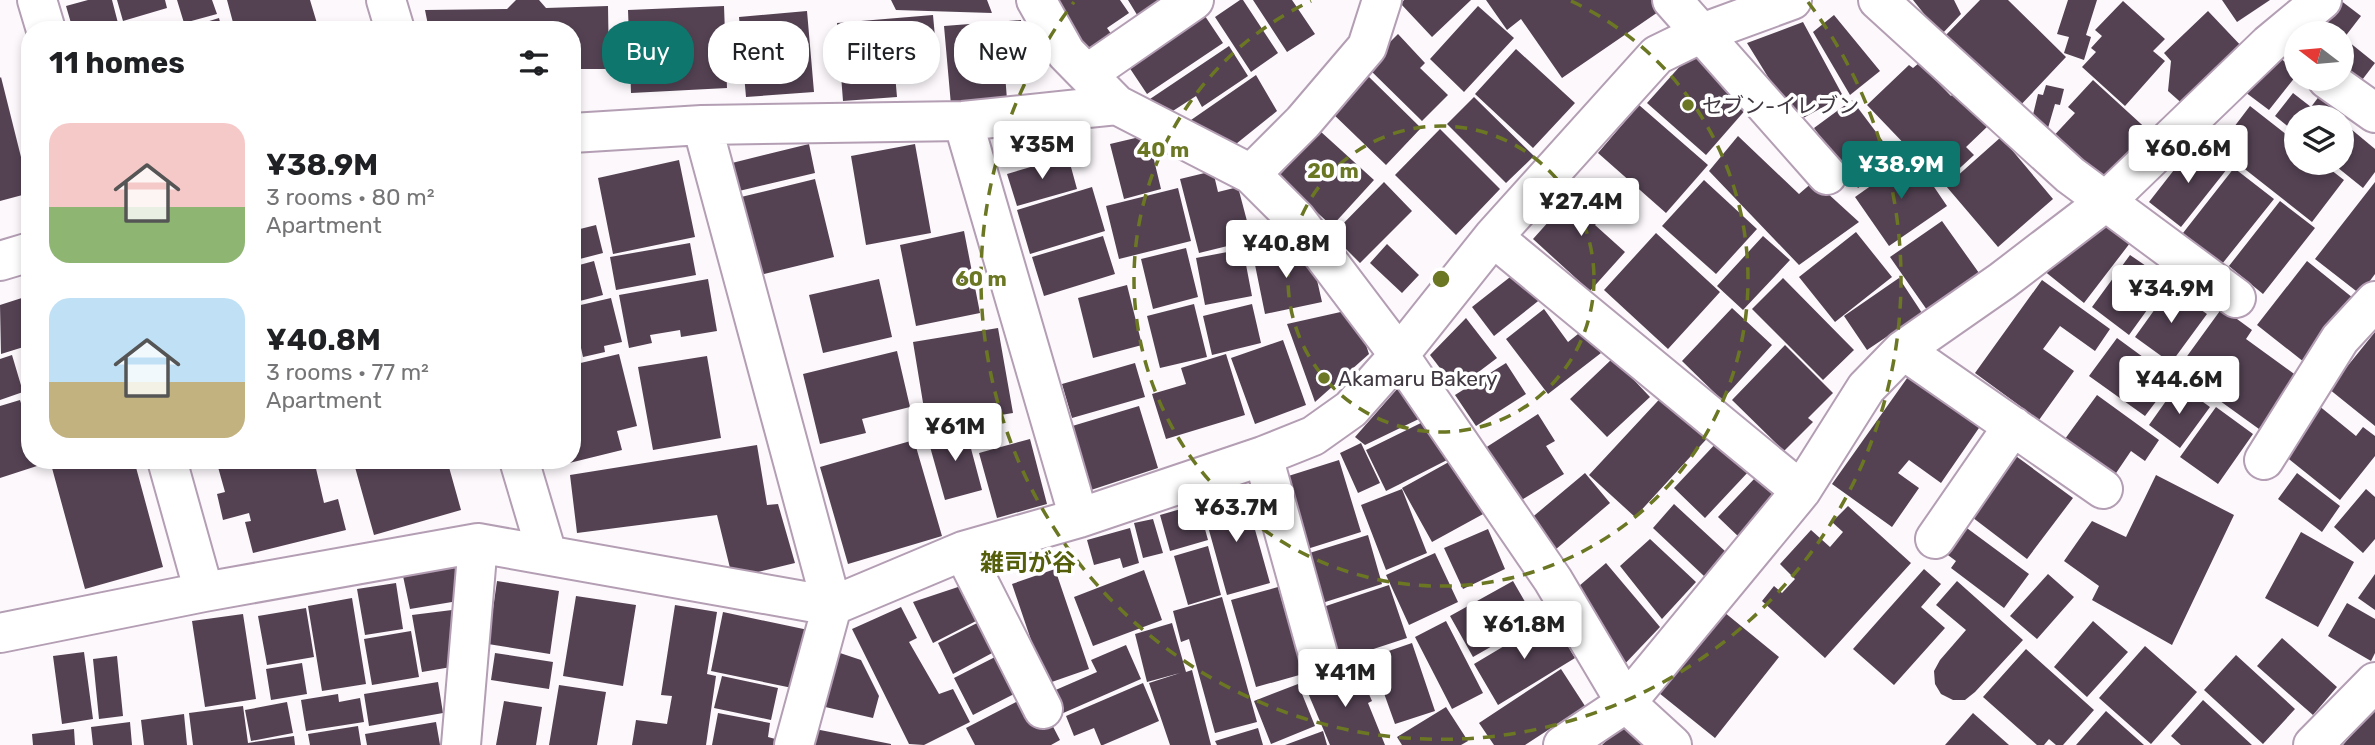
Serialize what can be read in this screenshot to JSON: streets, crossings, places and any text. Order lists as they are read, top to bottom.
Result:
{
  "districts": ["雑司が谷"],
  "places": ["セブン-イレブン", "Akamaru Bakery"],
  "north": "left",
  "page": {
    "chip": [
      "Buy",
      "Rent",
      "Filters",
      "New"
    ],
    "heading": "11 homes",
    "list": [
      {
        "name": "¥38.9M",
        "note": "3 rooms · 80 m² · Apartment"
      },
      {
        "name": "¥40.8M",
        "note": "3 rooms · 77 m² · Apartment"
      }
    ],
    "price": [
      "¥35M",
      "¥60.6M",
      "¥38.9M",
      "¥27.4M",
      "¥40.8M",
      "¥34.9M",
      "¥44.6M",
      "¥61M",
      "¥63.7M",
      "¥61.8M",
      "¥41M"
    ]
  },
  "rings": ["40 m", "20 m", "60 m"]
}
